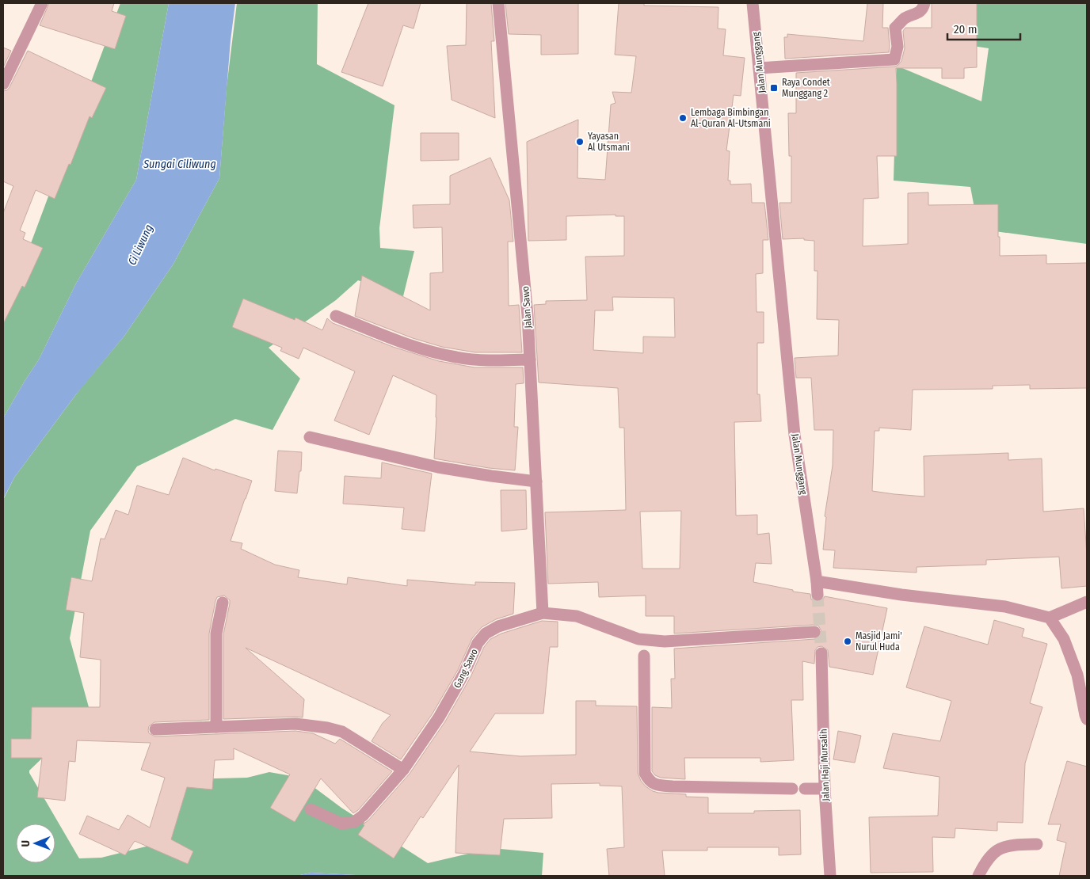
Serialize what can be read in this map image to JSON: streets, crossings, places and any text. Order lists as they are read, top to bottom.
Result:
{
  "streets": {
    "street": [
      "Jalan Munggang",
      "Jalan Sawo",
      "Gang Sawo",
      "Jalan Haji Mursalih"
    ]
  },
  "crossings": [
    ["Jalan Sawo", "Gang Sawo"]
  ],
  "water": ["Sungai Ciliwung", "Ci Liwung"],
  "places": {
    "transit": ["Raya Condet Munggang 2"],
    "other": ["Lembaga Bimbingan Al-Quran Al-Utsmani", "Yayasan Al Utsmani", "Masjid Jami' Nurul Huda"]
  },
  "scale_bar": "20 m",
  "north": "left"
}
